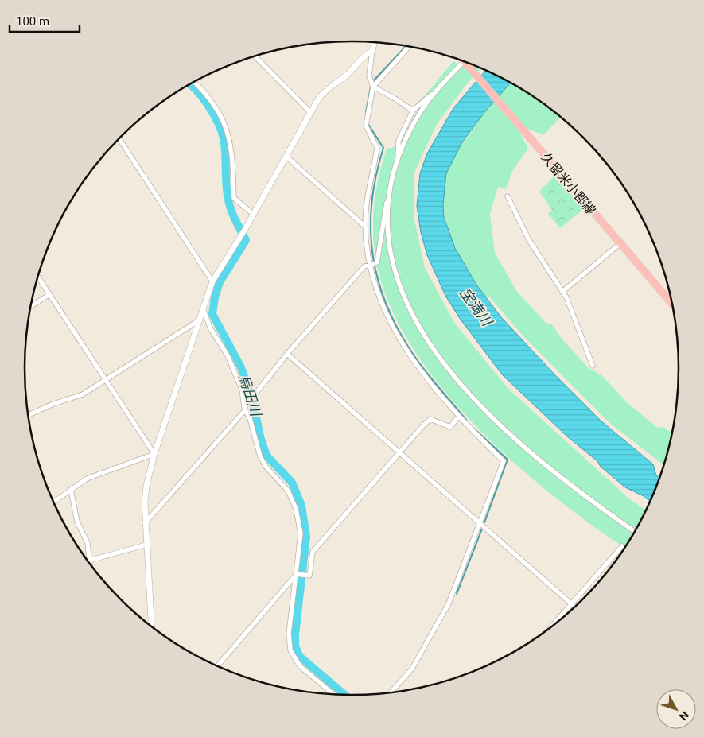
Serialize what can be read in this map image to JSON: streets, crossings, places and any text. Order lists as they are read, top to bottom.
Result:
{
  "streets": {
    "main road": ["久留米小郡線"]
  },
  "water": ["宝満川", "烏田川"],
  "scale_bar": "100 m",
  "north": "bottom right"
}
